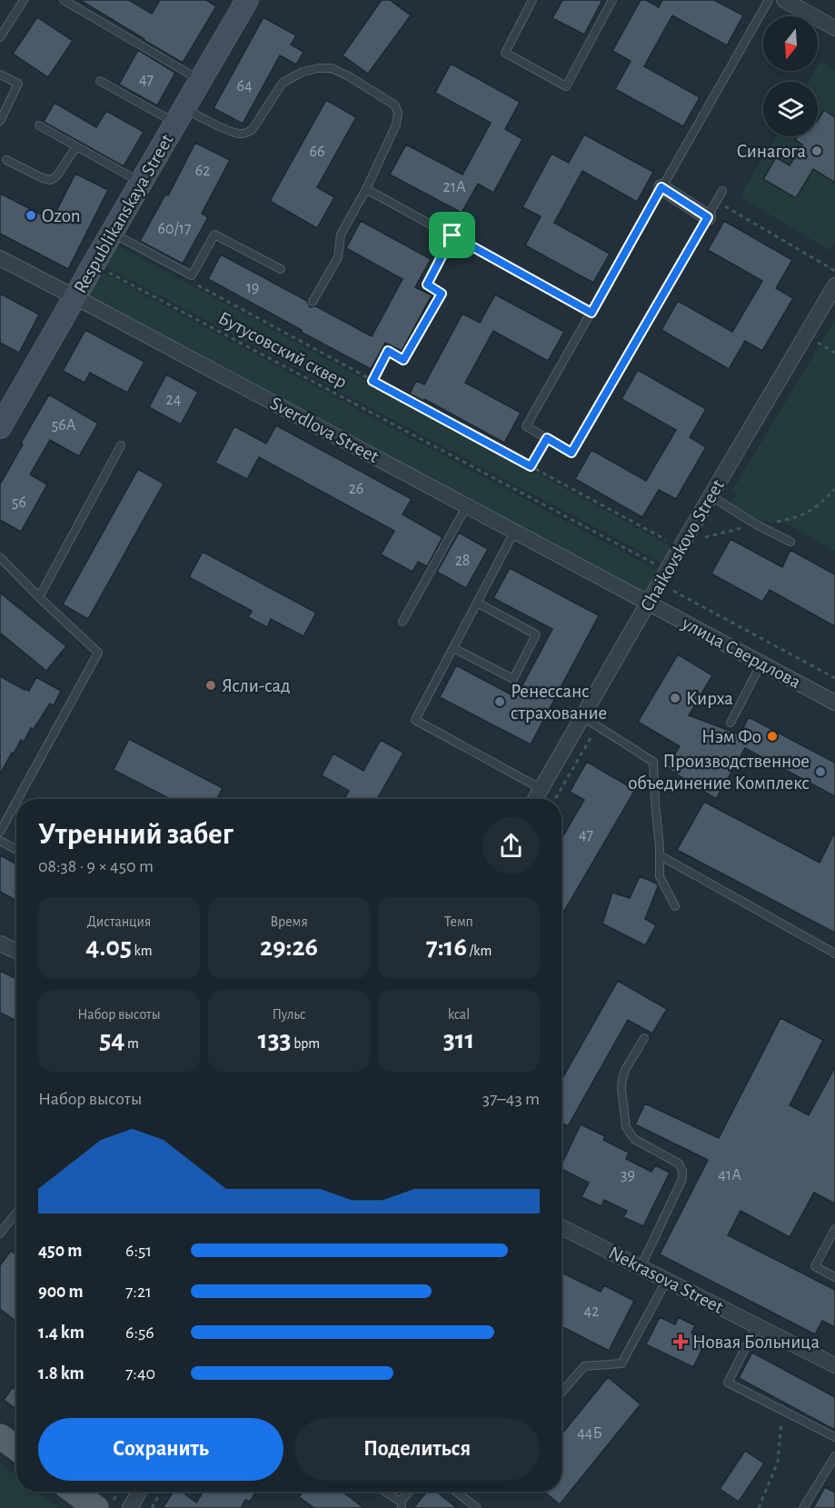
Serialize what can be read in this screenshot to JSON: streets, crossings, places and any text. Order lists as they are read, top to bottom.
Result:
{
  "streets": {
    "main road": ["Respublikanskaya Street"],
    "street": [
      "Sverdlova Street",
      "Chaikovskovo Street",
      "улица Свердлова",
      "Nekrasova Street"
    ],
    "path": ["Бутусовский сквер"]
  },
  "crossings": [
    ["Respublikanskaya Street", "Sverdlova Street"],
    ["Бутусовский сквер", "Chaikovskovo Street"],
    ["Sverdlova Street", "Chaikovskovo Street"],
    ["Sverdlova Street", "улица Свердлова"],
    ["Chaikovskovo Street", "улица Свердлова"]
  ],
  "places": {
    "other": [
      "Синагога",
      "Ozon",
      "Ясли-сад",
      "Кирха",
      "Ренессанс страхование",
      "Нэм Фо",
      "Производственное объединение Комплекс"
    ],
    "health": ["Новая Больница"]
  },
  "house_numbers": [
    "47",
    "64",
    "66",
    "62",
    "21А",
    "60/17",
    "19",
    "24",
    "56А",
    "26",
    "56",
    "28",
    "47",
    "39",
    "41А",
    "42",
    "44Б"
  ],
  "north": "bottom",
  "page": {
    "heading": ["Утренний забег", "08:38 · 9 × 450 m"],
    "stats": [
      ["Дистанция", "4.05 km"],
      ["Время", "29:26"],
      ["Темп", "7:16 /km"],
      ["Набор высоты", "54 m"],
      ["Пульс", "133 bpm"],
      ["kcal", "311"]
    ],
    "chart": ["Набор высоты", "37–43 m"],
    "list": [
      {
        "name": "450 m",
        "note": "6:51"
      },
      {
        "name": "900 m",
        "note": "7:21"
      },
      {
        "name": "1.4 km",
        "note": "6:56"
      },
      {
        "name": "1.8 km",
        "note": "7:40"
      }
    ],
    "buttons": ["Сохранить", "Поделиться"]
  }
}
